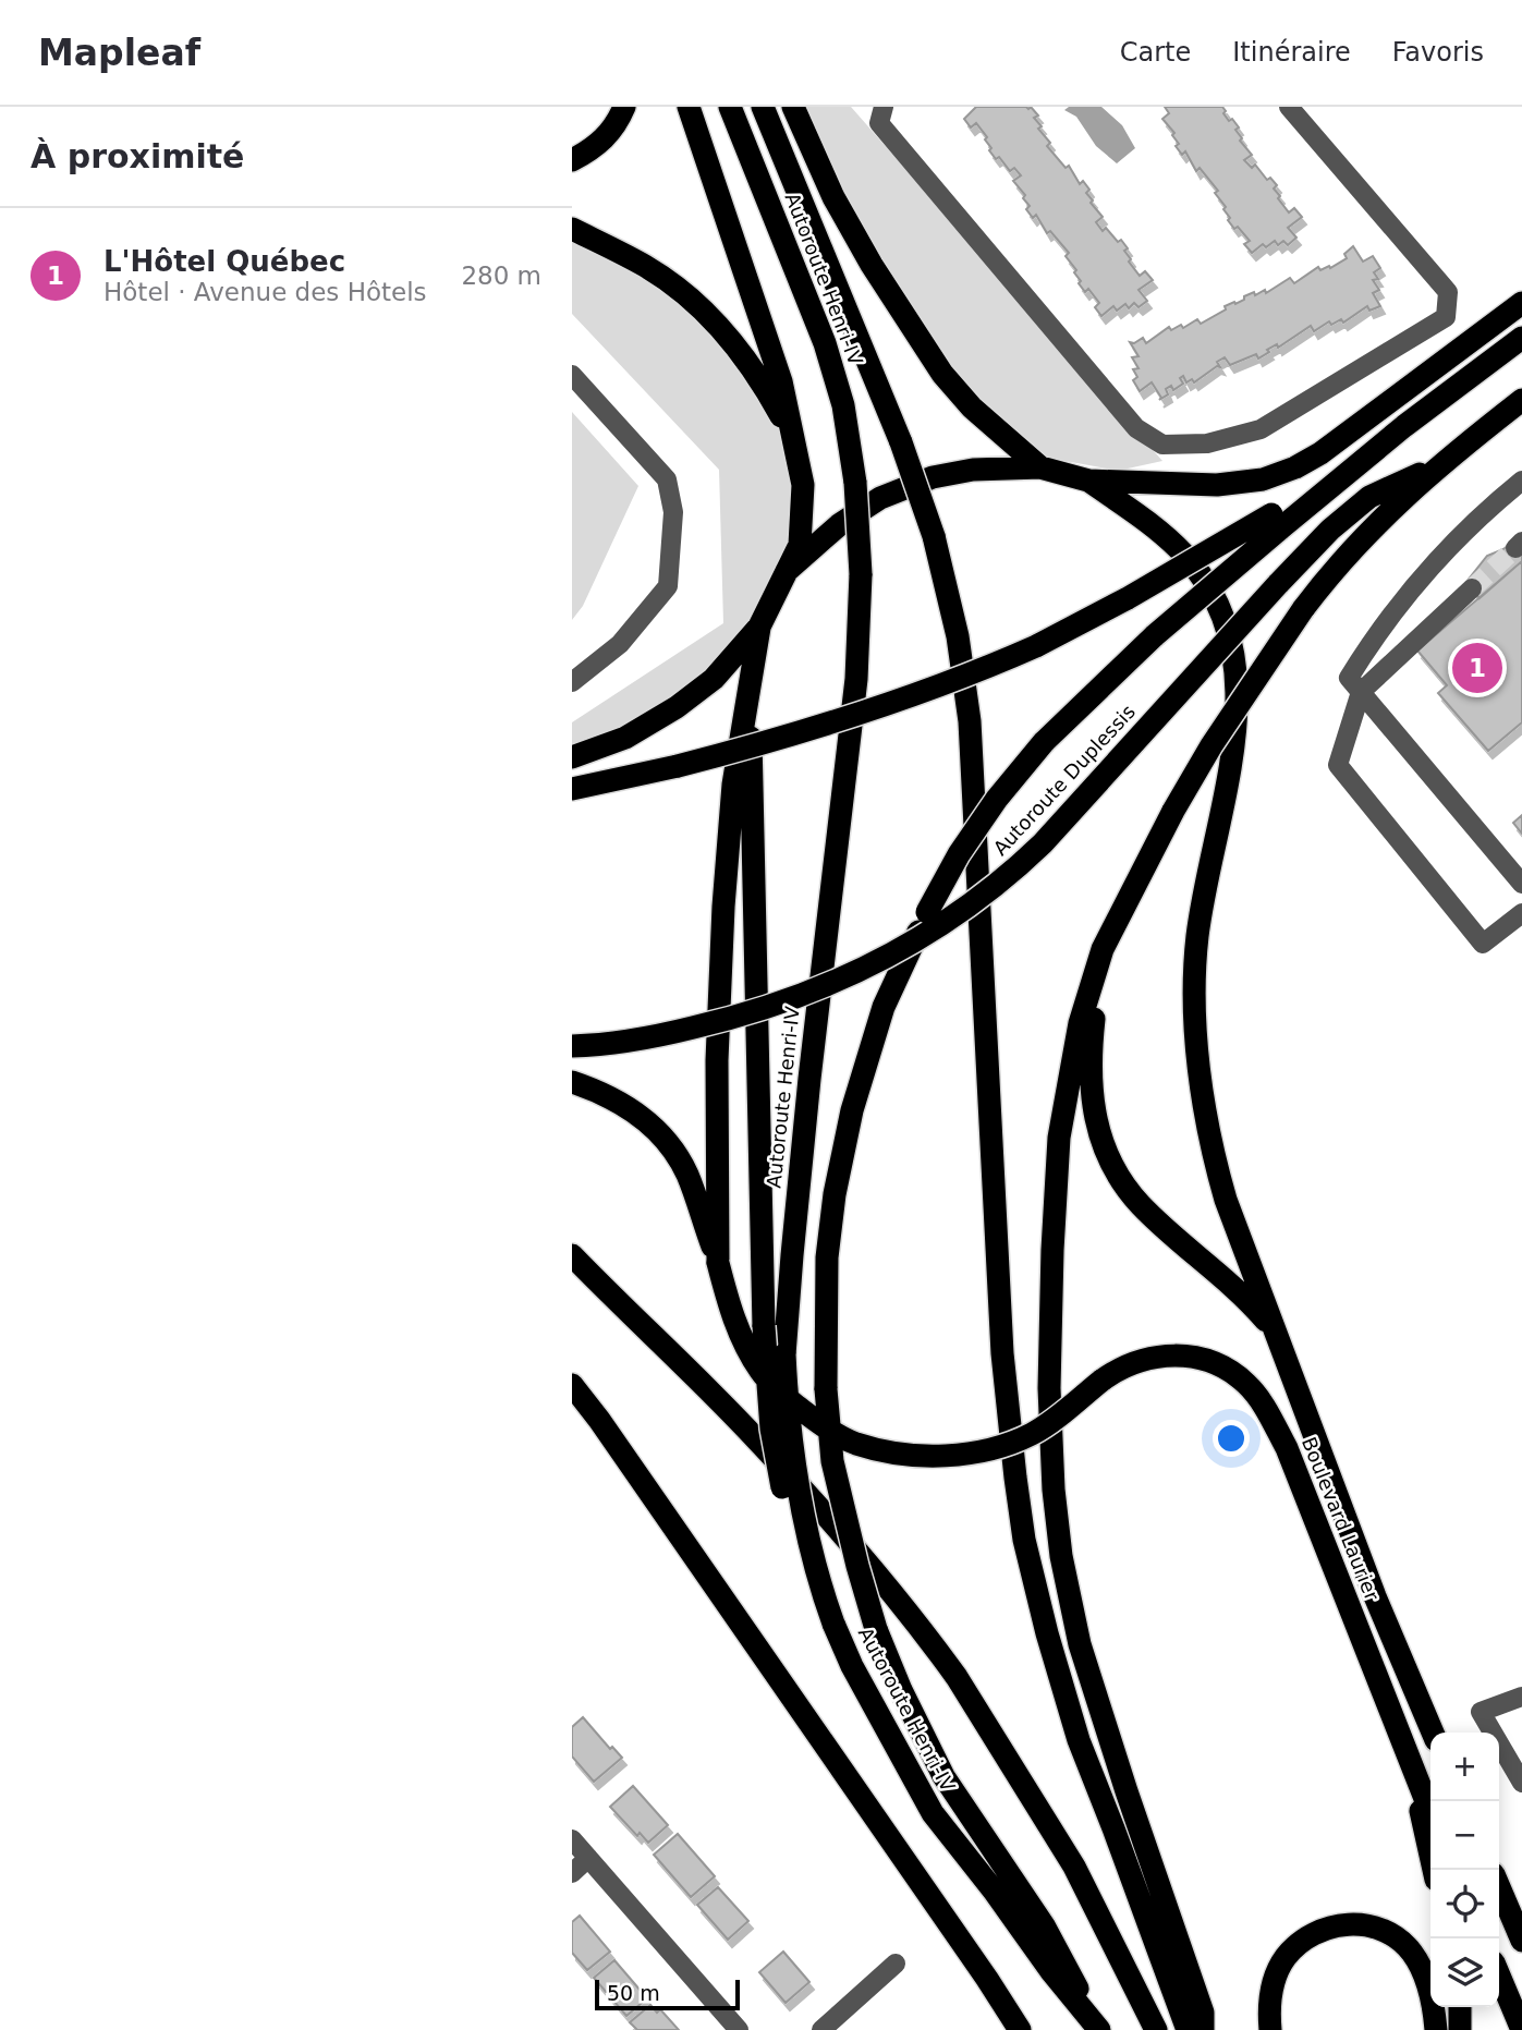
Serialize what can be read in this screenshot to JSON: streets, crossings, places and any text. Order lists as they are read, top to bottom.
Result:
{
  "streets": {
    "highway": ["Autoroute Henri-IV", "Autoroute Duplessis", "Boulevard Laurier"]
  },
  "scale_bar": "50 m",
  "page": {
    "header": "Mapleaf",
    "nav": ["Carte", "Itinéraire", "Favoris"],
    "heading": "À proximité",
    "list": [
      {
        "mark": "1",
        "name": "L'Hôtel Québec",
        "note": "Hôtel · Avenue des Hôtels",
        "value": "280 m"
      }
    ],
    "pins": "1",
    "map_buttons": ["+", "−"],
    "scale": "50 m"
  }
}
